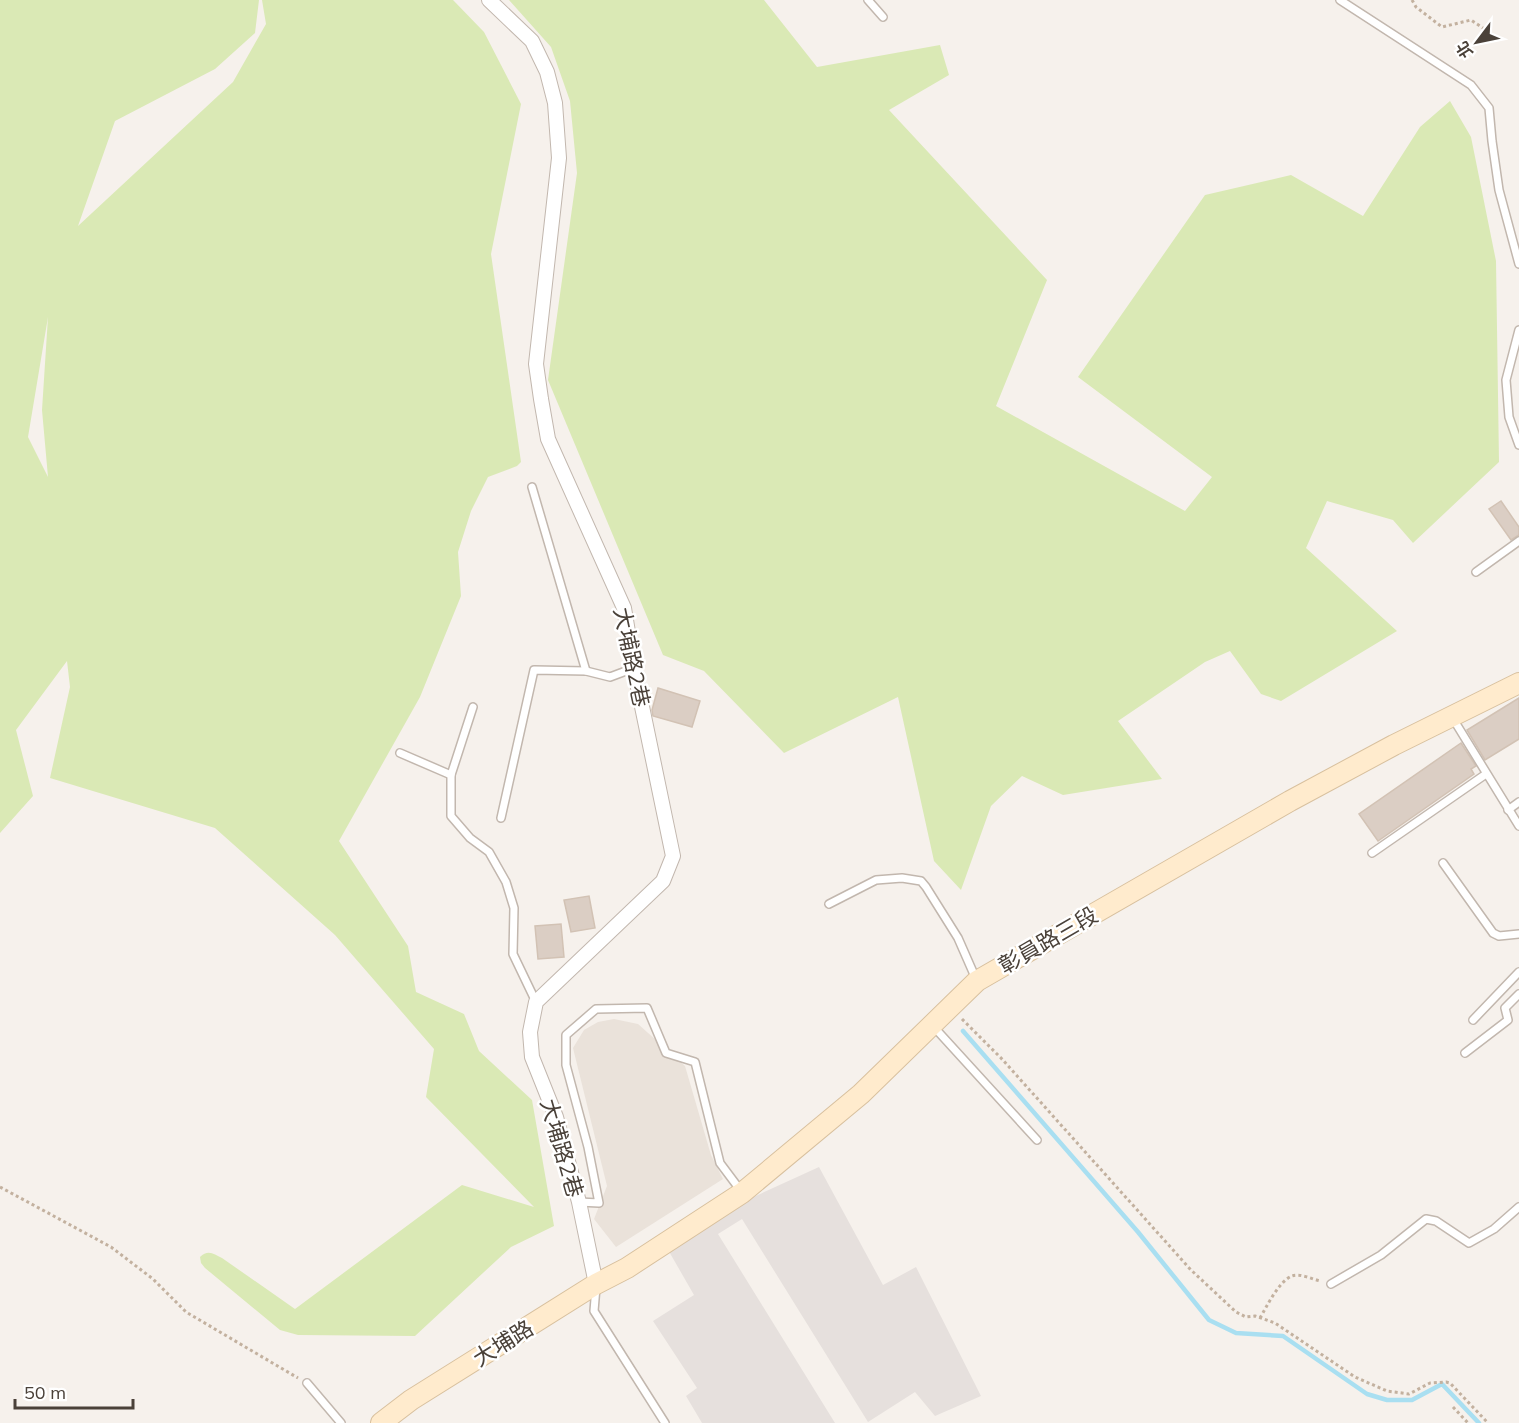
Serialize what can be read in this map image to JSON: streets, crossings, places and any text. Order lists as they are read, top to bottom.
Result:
{
  "streets": {
    "main road": ["彰員路三段", "大埔路"],
    "street": ["大埔路2巷"]
  },
  "crossings": [
    ["大埔路2巷", "大埔路"],
    ["彰員路三段", "大埔路"]
  ],
  "scale_bar": "50 m",
  "north": "bottom left"
}
